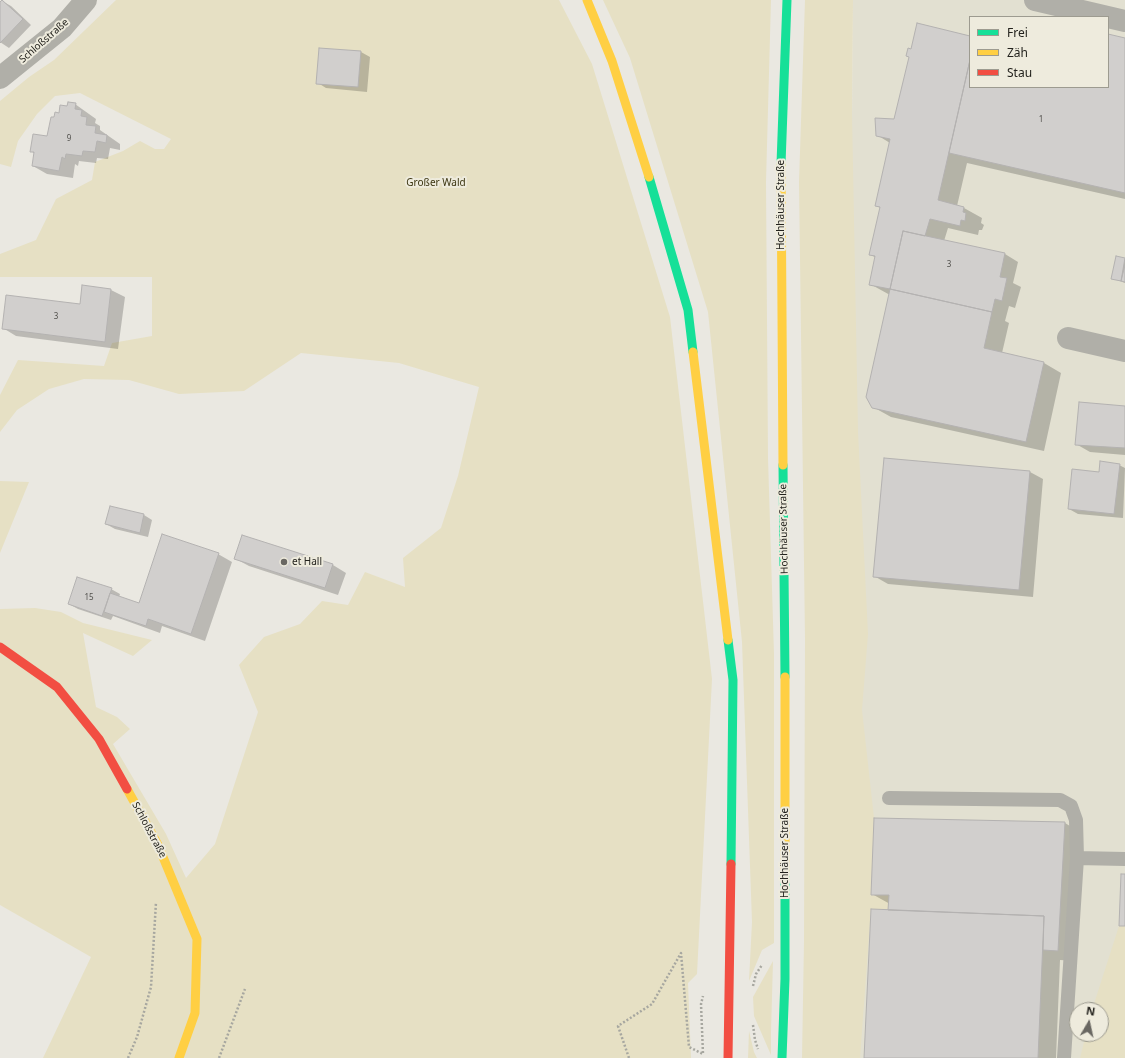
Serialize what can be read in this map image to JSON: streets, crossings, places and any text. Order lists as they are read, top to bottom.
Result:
{
  "streets": {
    "main road": ["Schloßstraße", "Hochhäuser Straße"]
  },
  "parks": ["Großer Wald"],
  "places": ["et Hall"],
  "house_numbers": [
    "1",
    "9",
    "3",
    "3",
    "15"
  ],
  "legend": ["Frei", "Zäh", "Stau"],
  "north": "top"
}
